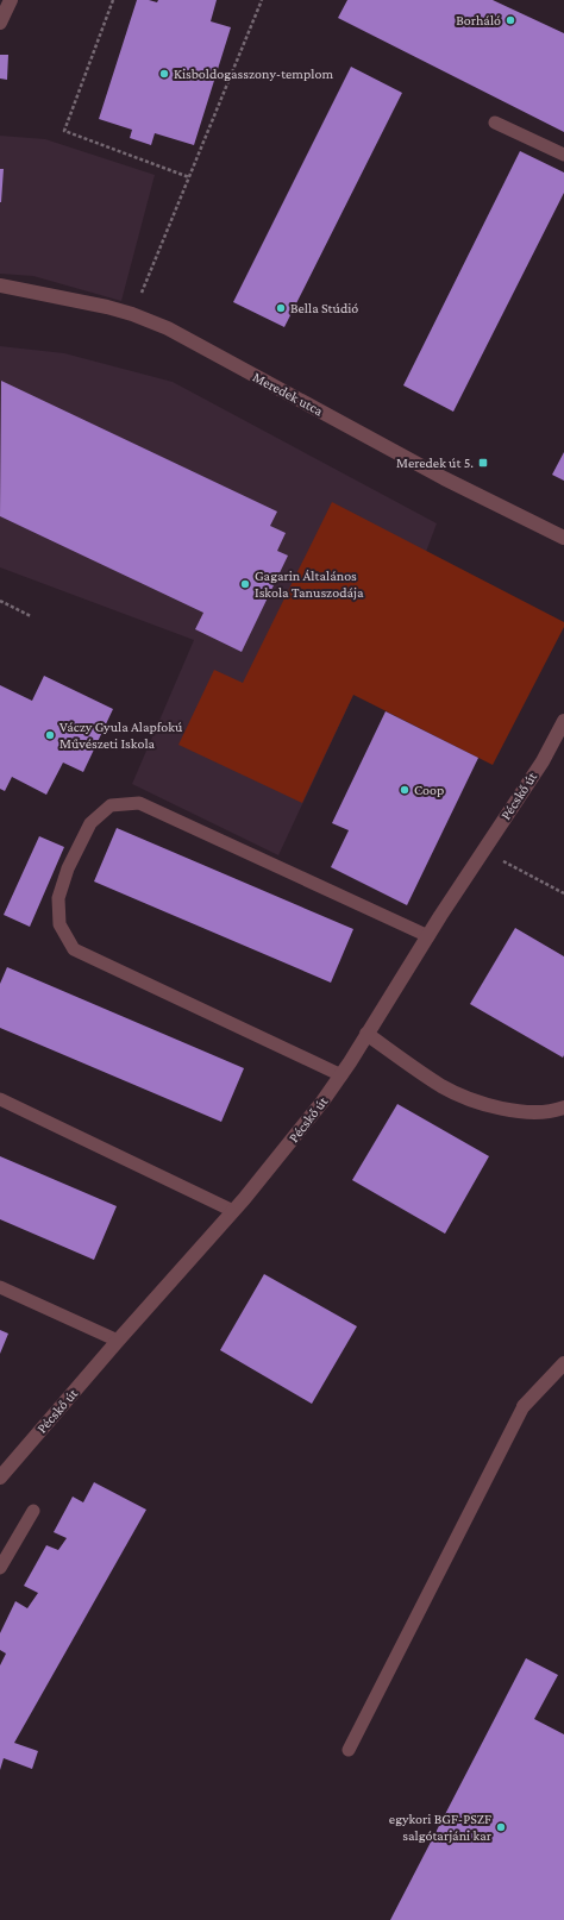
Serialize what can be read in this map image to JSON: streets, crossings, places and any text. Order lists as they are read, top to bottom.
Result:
{
  "streets": {
    "street": ["Meredek utca", "Pécskő út"]
  },
  "places": {
    "other": [
      "Borháló",
      "Kisboldogasszony-templom",
      "Bella Stúdió",
      "Gagarin Általános Iskola Tanuszodája",
      "Váczy Gyula Alapfokú Művészeti Iskola",
      "Coop",
      "egykori BGF-PSZF salgótarjáni kar"
    ],
    "transit": ["Meredek út 5."]
  }
}
